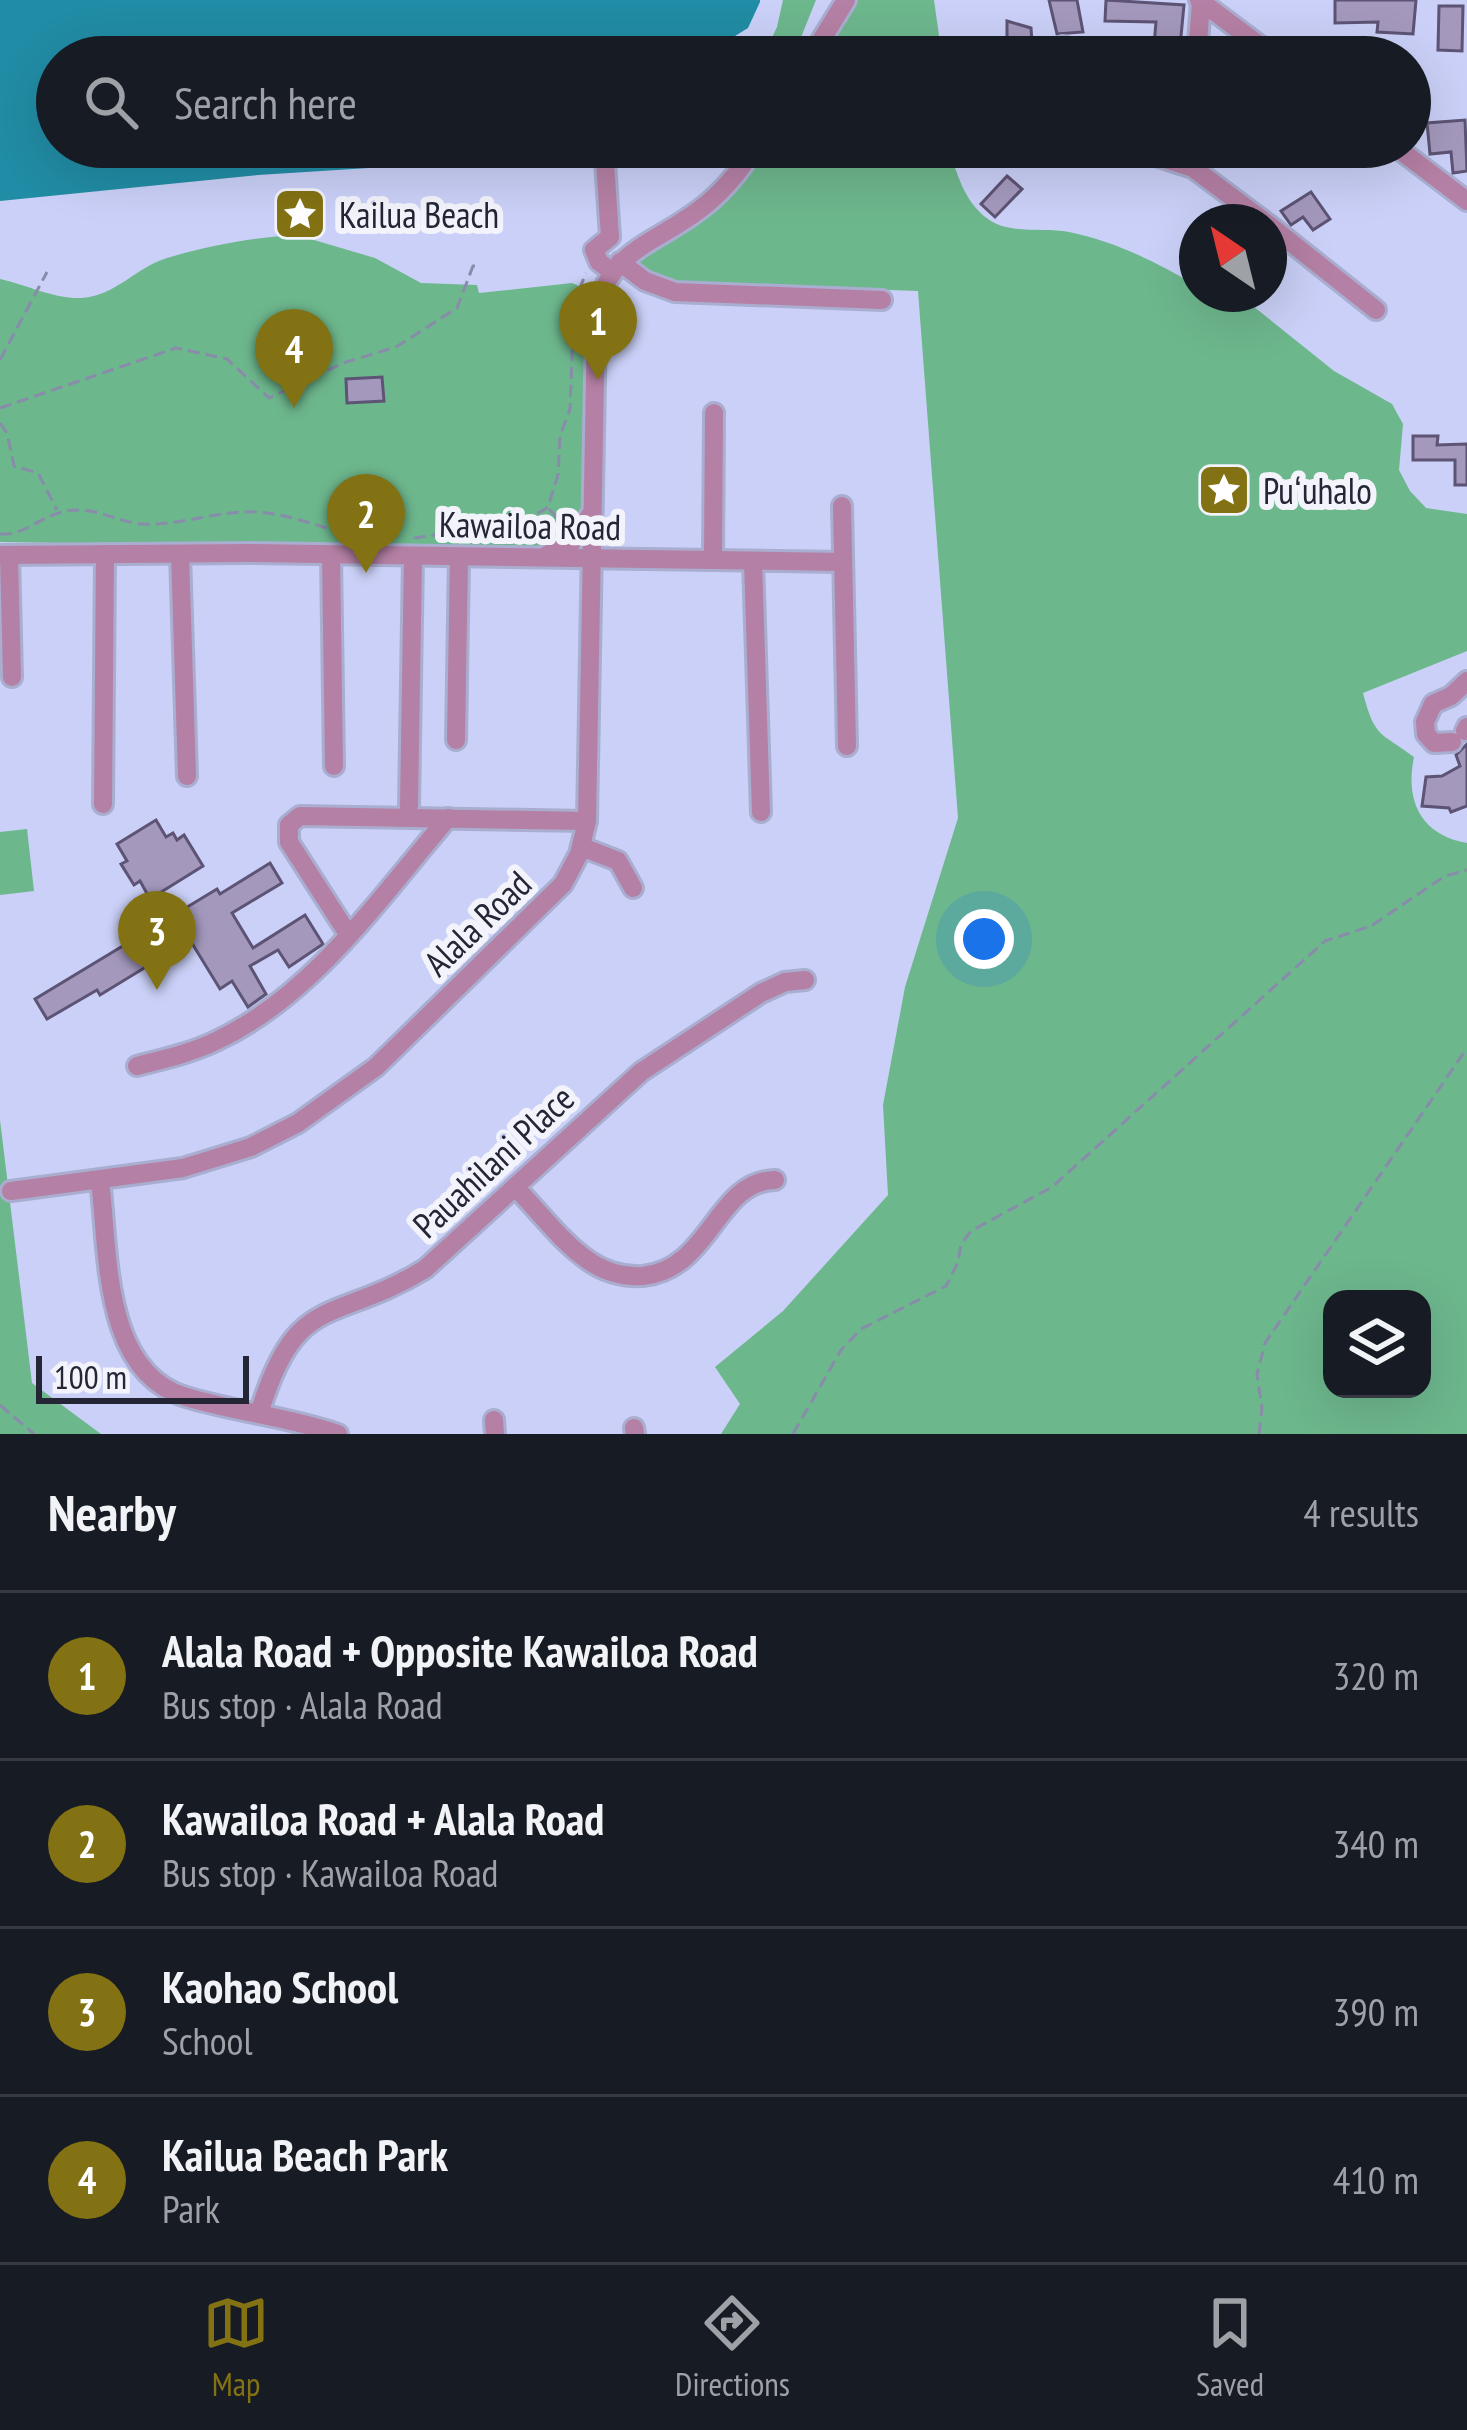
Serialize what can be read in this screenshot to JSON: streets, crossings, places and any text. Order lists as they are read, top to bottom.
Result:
{
  "streets": {
    "street": ["Kawailoa Road", "Alala Road", "Pauahilani Place"]
  },
  "crossings": [
    ["Kawailoa Road", "Alala Road"]
  ],
  "places": {
    "place": ["Kailua Beach", "Puʻuhalo"]
  },
  "scale_bar": "100 m",
  "north": "top left",
  "page": {
    "search": "Search here",
    "pins": [
      "1",
      "4",
      "2",
      "3"
    ],
    "scale": "100 m",
    "heading": ["Nearby", "4 results"],
    "list": [
      {
        "mark": "1",
        "name": "Alala Road + Opposite Kawailoa Road",
        "note": "Bus stop · Alala Road",
        "value": "320 m"
      },
      {
        "mark": "2",
        "name": "Kawailoa Road + Alala Road",
        "note": "Bus stop · Kawailoa Road",
        "value": "340 m"
      },
      {
        "mark": "3",
        "name": "Kaohao School",
        "note": "School",
        "value": "390 m"
      },
      {
        "mark": "4",
        "name": "Kailua Beach Park",
        "note": "Park",
        "value": "410 m"
      }
    ],
    "nav": ["Map", "Directions", "Saved"]
  }
}
